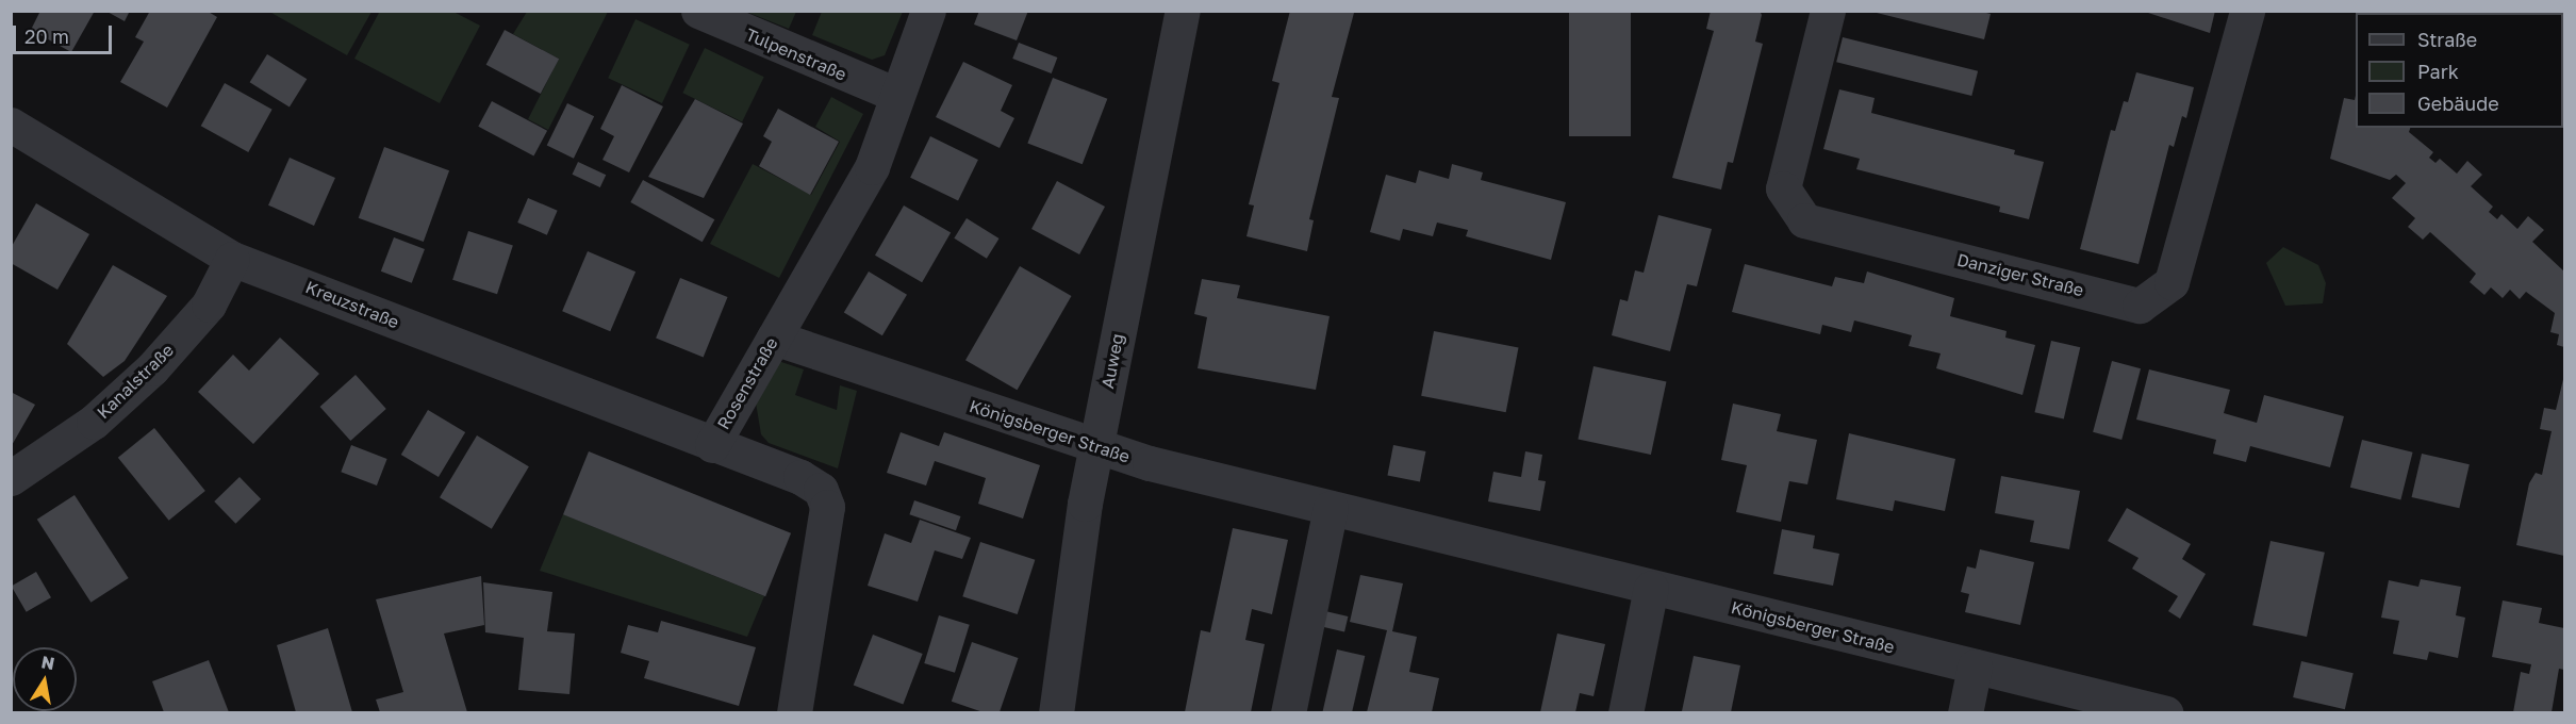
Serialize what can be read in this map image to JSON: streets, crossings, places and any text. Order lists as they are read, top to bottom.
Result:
{
  "streets": {
    "street": [
      "Tulpenstraße",
      "Danziger Straße",
      "Kreuzstraße",
      "Auweg",
      "Kanalstraße",
      "Rosenstraße",
      "Königsberger Straße"
    ]
  },
  "crossings": [
    ["Tulpenstraße", "Rosenstraße"],
    ["Kreuzstraße", "Kanalstraße"],
    ["Kreuzstraße", "Rosenstraße"],
    ["Auweg", "Königsberger Straße"],
    ["Rosenstraße", "Königsberger Straße"]
  ],
  "legend": ["Straße", "Park", "Gebäude"],
  "scale_bar": "20 m",
  "north": "top"
}
